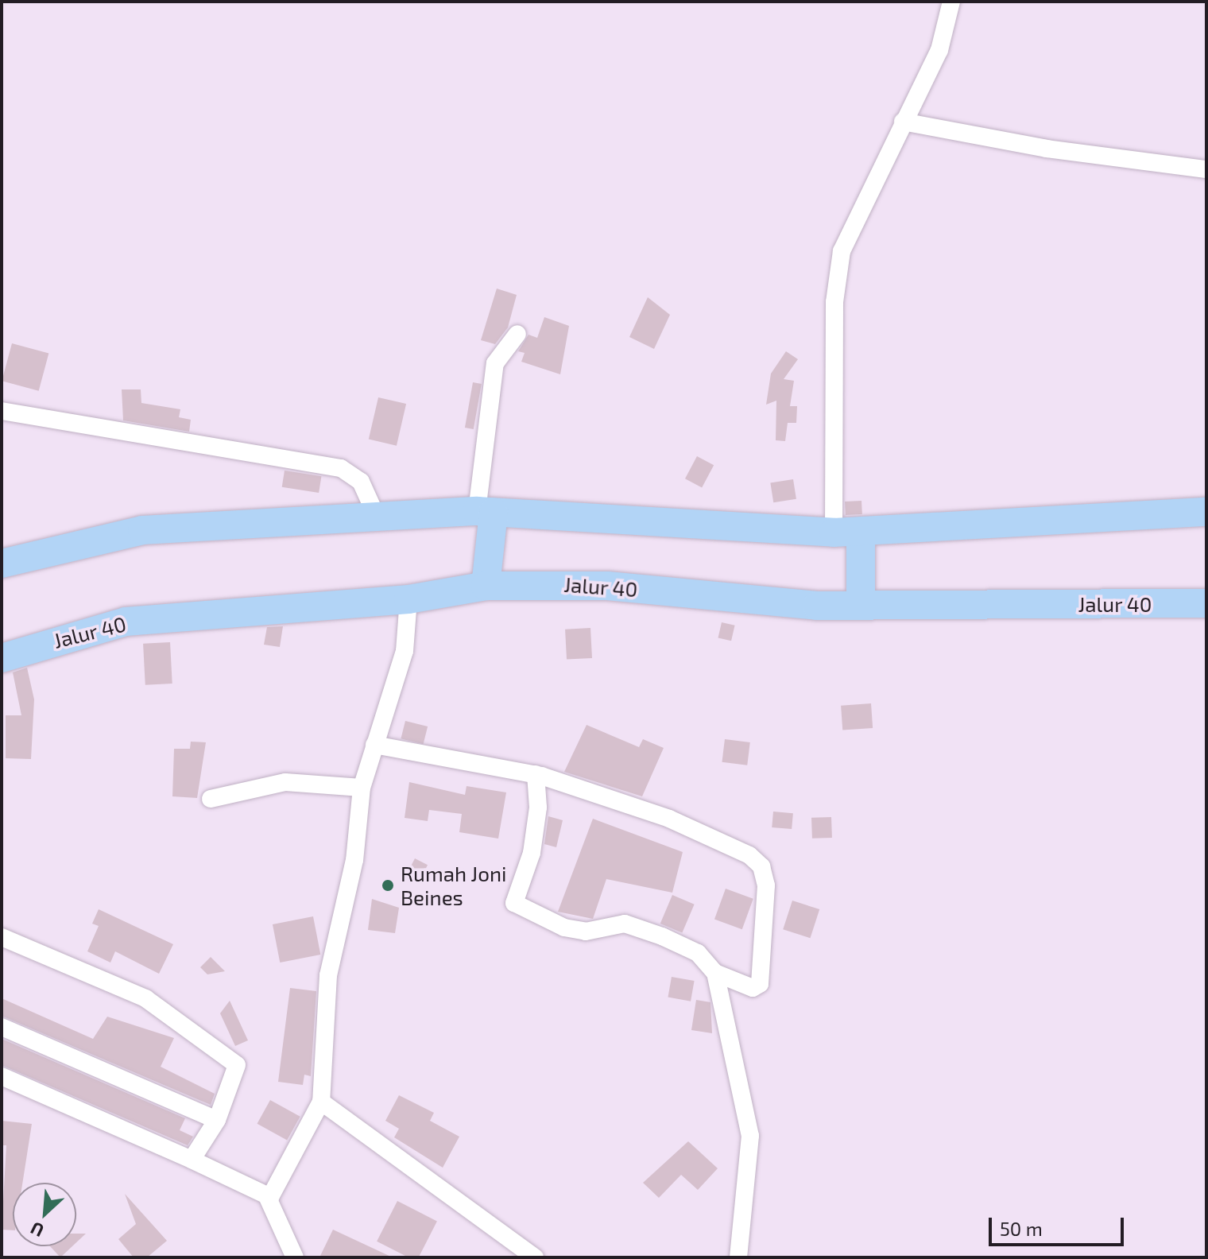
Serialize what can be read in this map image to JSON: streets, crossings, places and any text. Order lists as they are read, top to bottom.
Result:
{
  "streets": {
    "highway": ["Jalur 40"]
  },
  "places": ["Rumah Joni Beines"],
  "scale_bar": "50 m",
  "north": "bottom left"
}
